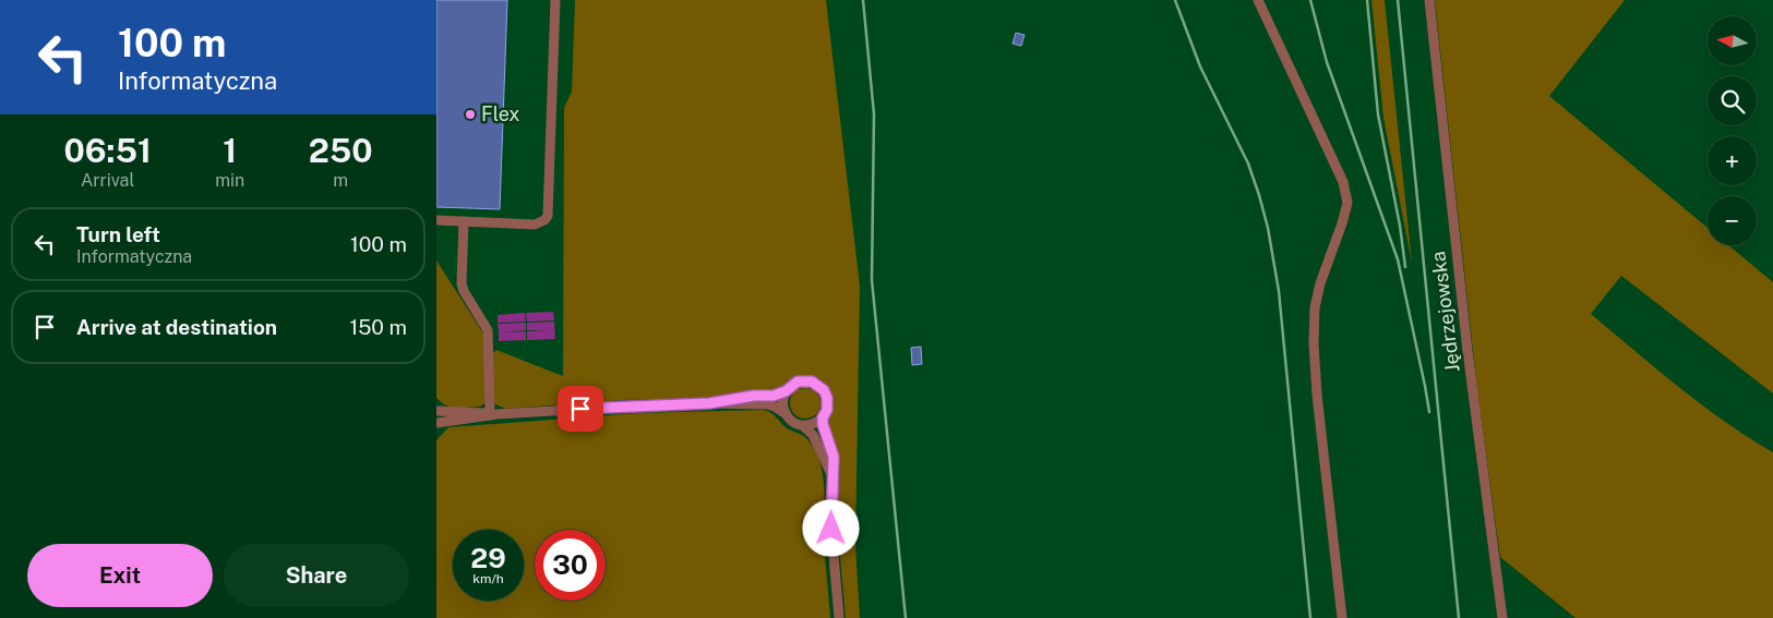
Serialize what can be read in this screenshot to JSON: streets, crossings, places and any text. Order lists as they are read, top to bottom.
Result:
{
  "streets": {
    "street": ["Jędrzejowska"]
  },
  "places": ["Flex"],
  "north": "left",
  "page": {
    "turn": ["100 m", "Informatyczna"],
    "map_buttons": ["+", "−"],
    "eta": [
      "06:51",
      "Arrival",
      "1",
      "min",
      "250",
      "m"
    ],
    "list": [
      {
        "name": "Turn left",
        "note": "Informatyczna",
        "value": "100 m"
      },
      {
        "name": "Arrive at destination",
        "value": "150 m"
      }
    ],
    "speed": "29 km/h",
    "limit": "30",
    "buttons": ["Exit", "Share"]
  }
}
